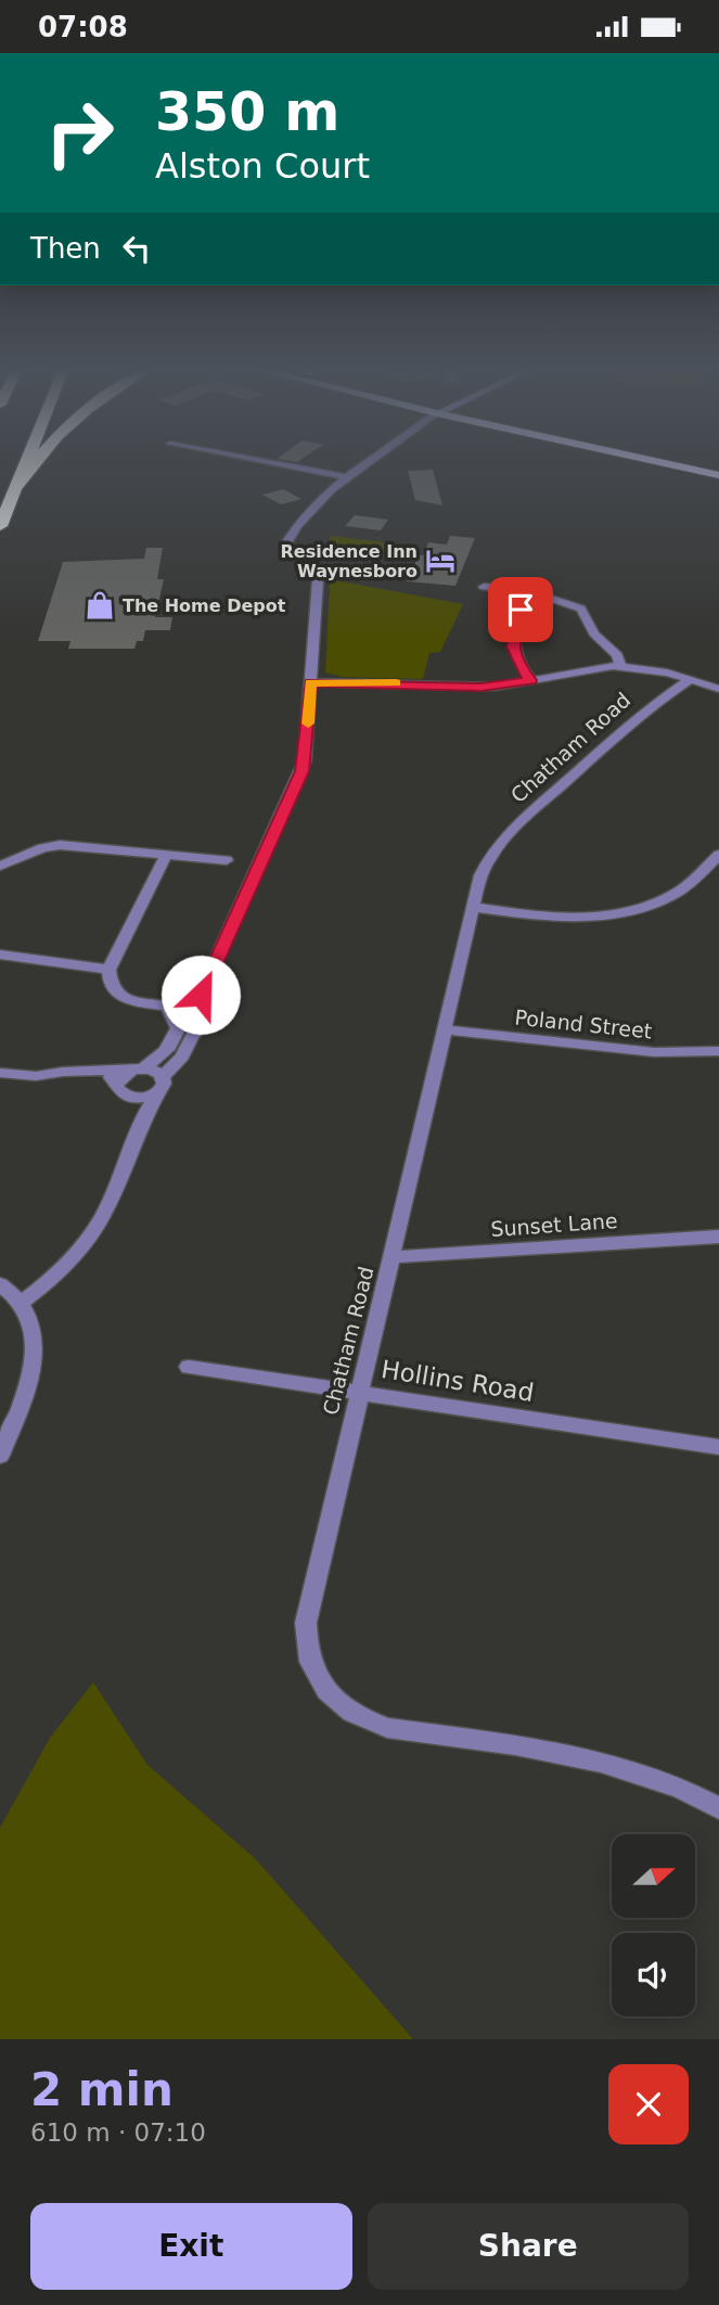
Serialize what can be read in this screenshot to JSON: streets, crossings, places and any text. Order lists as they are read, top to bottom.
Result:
{
  "streets": {
    "street": [
      "Chatham Road",
      "Poland Street",
      "Sunset Lane",
      "Hollins Road"
    ]
  },
  "crossings": [
    ["Chatham Road", "Poland Street"],
    ["Chatham Road", "Sunset Lane"],
    ["Chatham Road", "Hollins Road"]
  ],
  "places": {
    "hotel": ["Residence Inn Waynesboro"],
    "shop": ["The Home Depot"]
  },
  "north": "right",
  "page": {
    "status": "07:08",
    "turn": ["350 m", "Alston Court"],
    "then": "Then",
    "heading": ["2 min", "610 m · 07:10"],
    "buttons": ["Exit", "Share"]
  }
}
